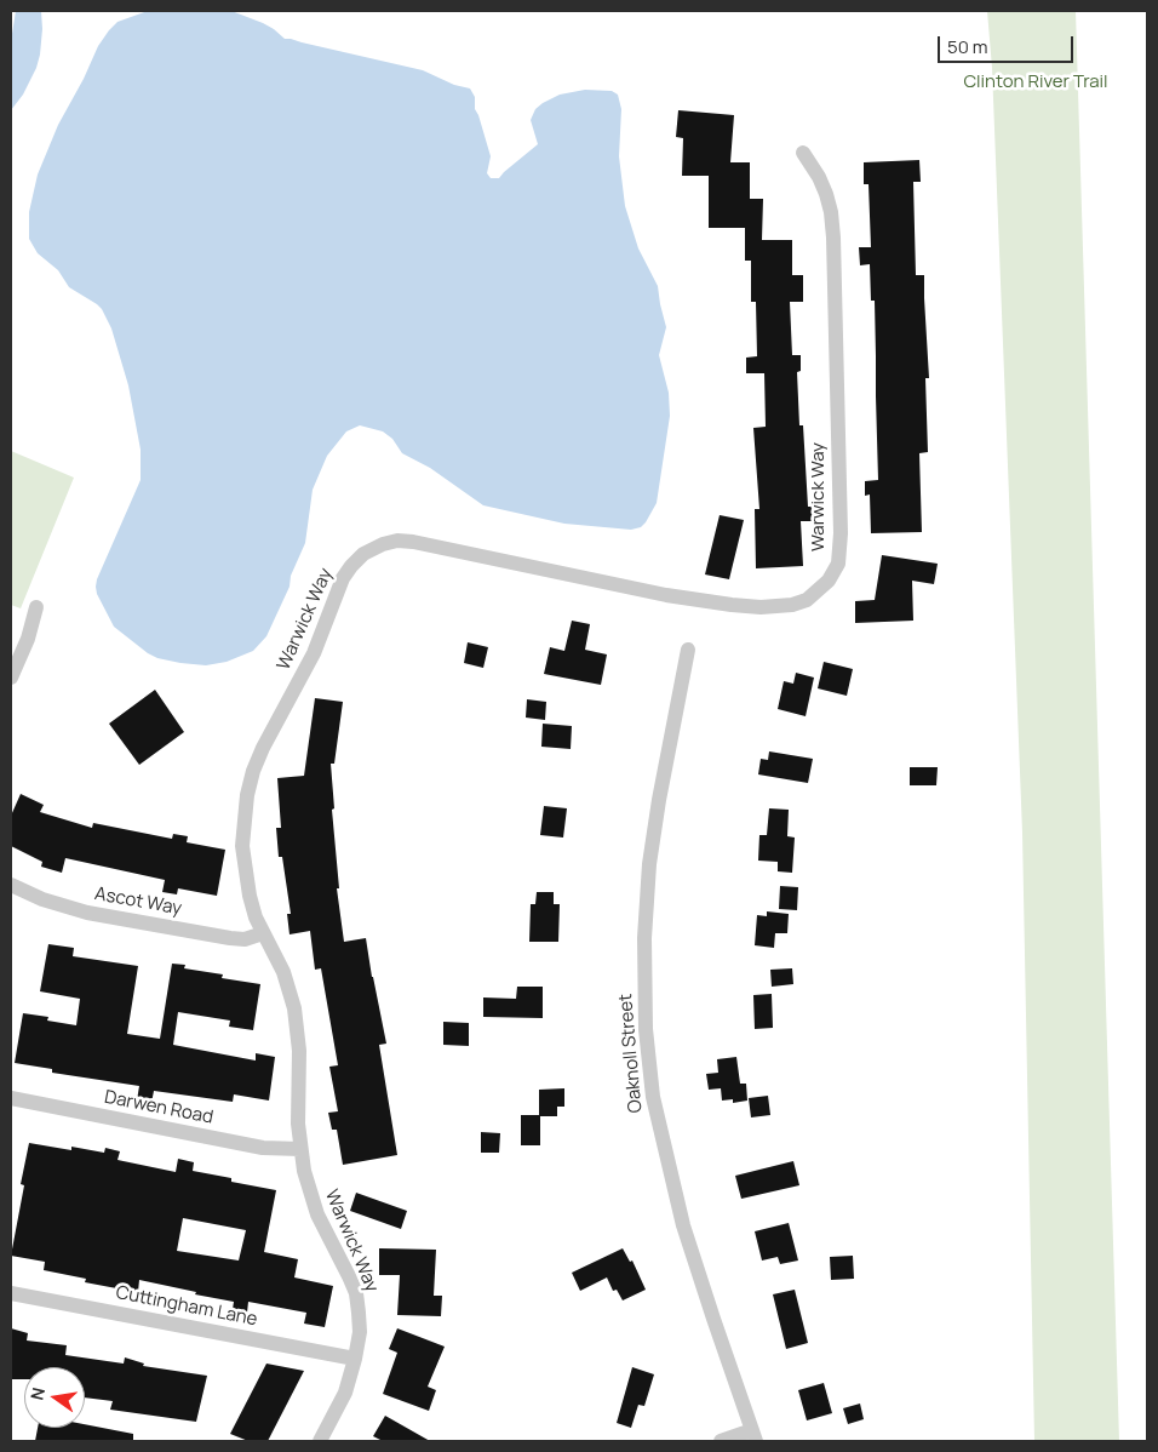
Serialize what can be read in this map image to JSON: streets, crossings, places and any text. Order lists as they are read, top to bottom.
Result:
{
  "streets": {
    "street": [
      "Warwick Way",
      "Ascot Way",
      "Oaknoll Street",
      "Darwen Road",
      "Cuttingham Lane"
    ]
  },
  "crossings": [
    ["Warwick Way", "Ascot Way"],
    ["Warwick Way", "Darwen Road"],
    ["Warwick Way", "Cuttingham Lane"]
  ],
  "parks": ["Clinton River Trail"],
  "scale_bar": "50 m",
  "north": "left"
}
